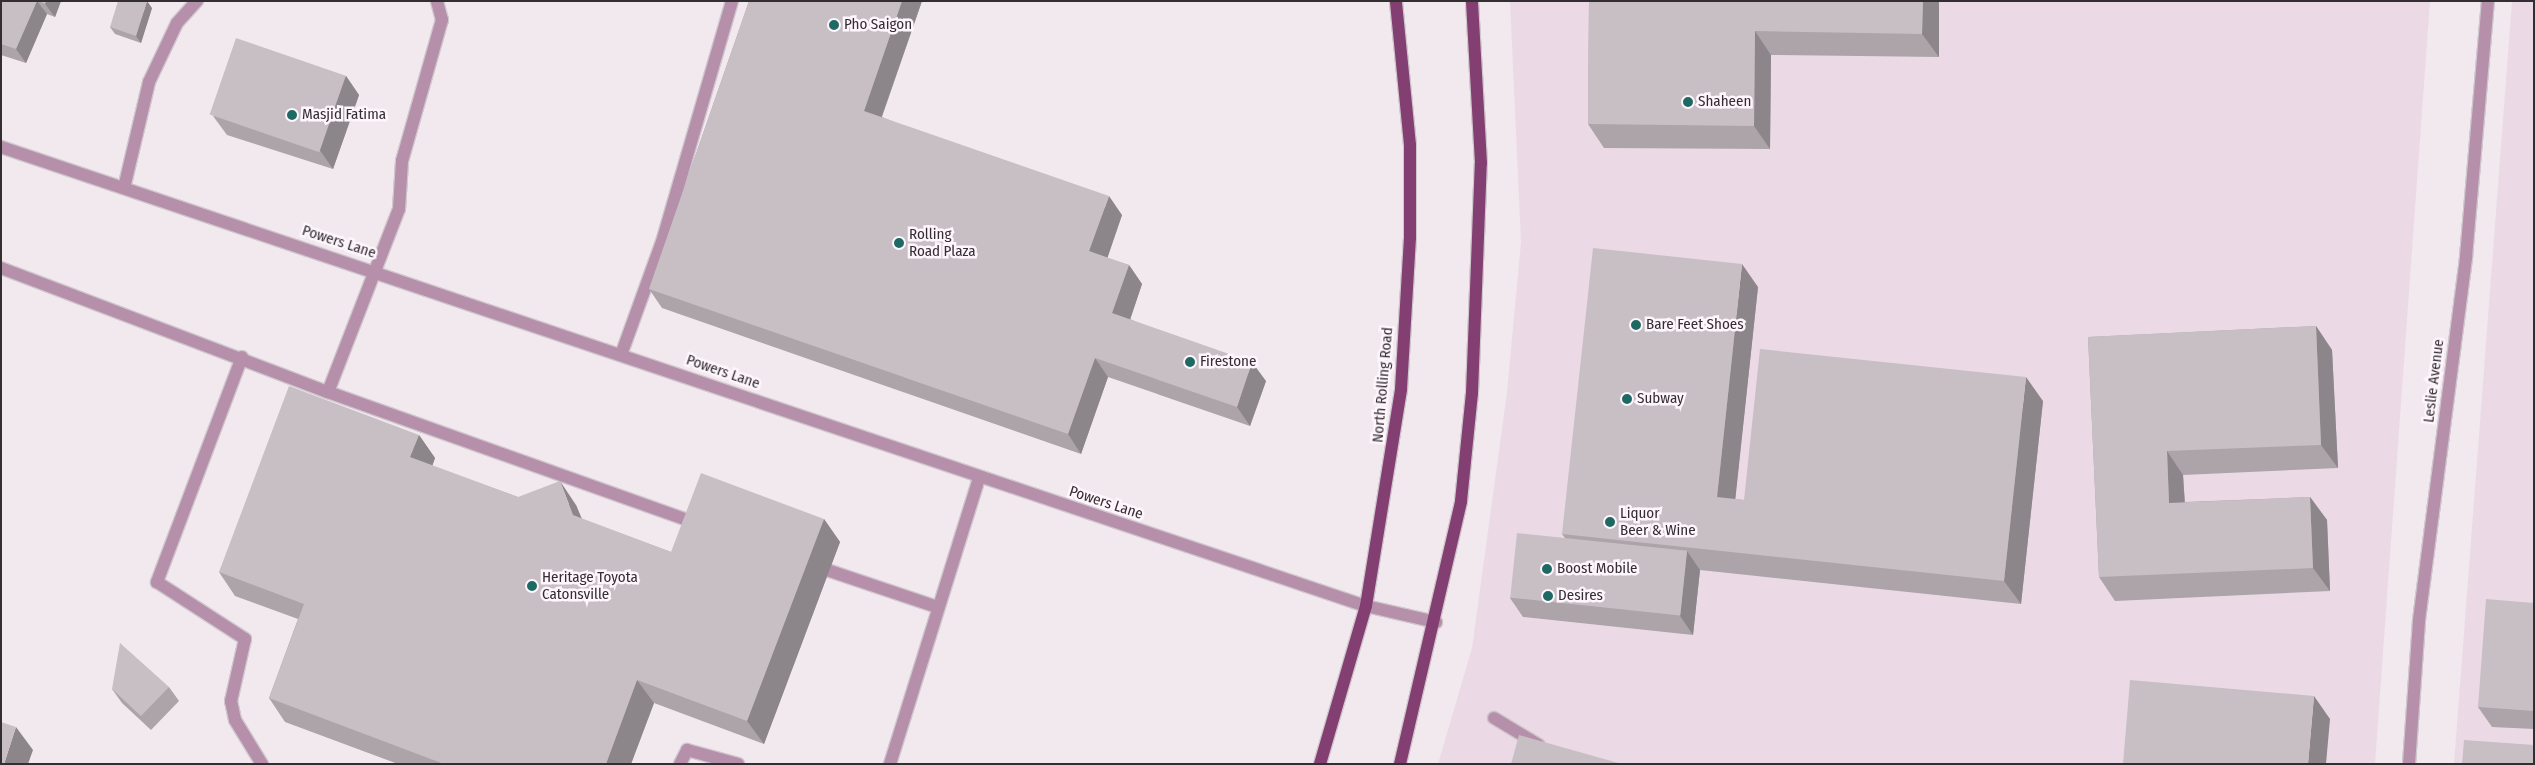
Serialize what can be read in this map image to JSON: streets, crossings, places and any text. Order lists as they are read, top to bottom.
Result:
{
  "streets": {
    "main road": ["North Rolling Road"],
    "street": ["Powers Lane", "Leslie Avenue"]
  },
  "crossings": [
    ["Powers Lane", "North Rolling Road"]
  ],
  "places": [
    "Pho Saigon",
    "Shaheen",
    "Masjid Fatima",
    "Rolling Road Plaza",
    "Bare Feet Shoes",
    "Firestone",
    "Subway",
    "Liquor Beer & Wine",
    "Boost Mobile",
    "Heritage Toyota Catonsville",
    "Desires"
  ]
}
